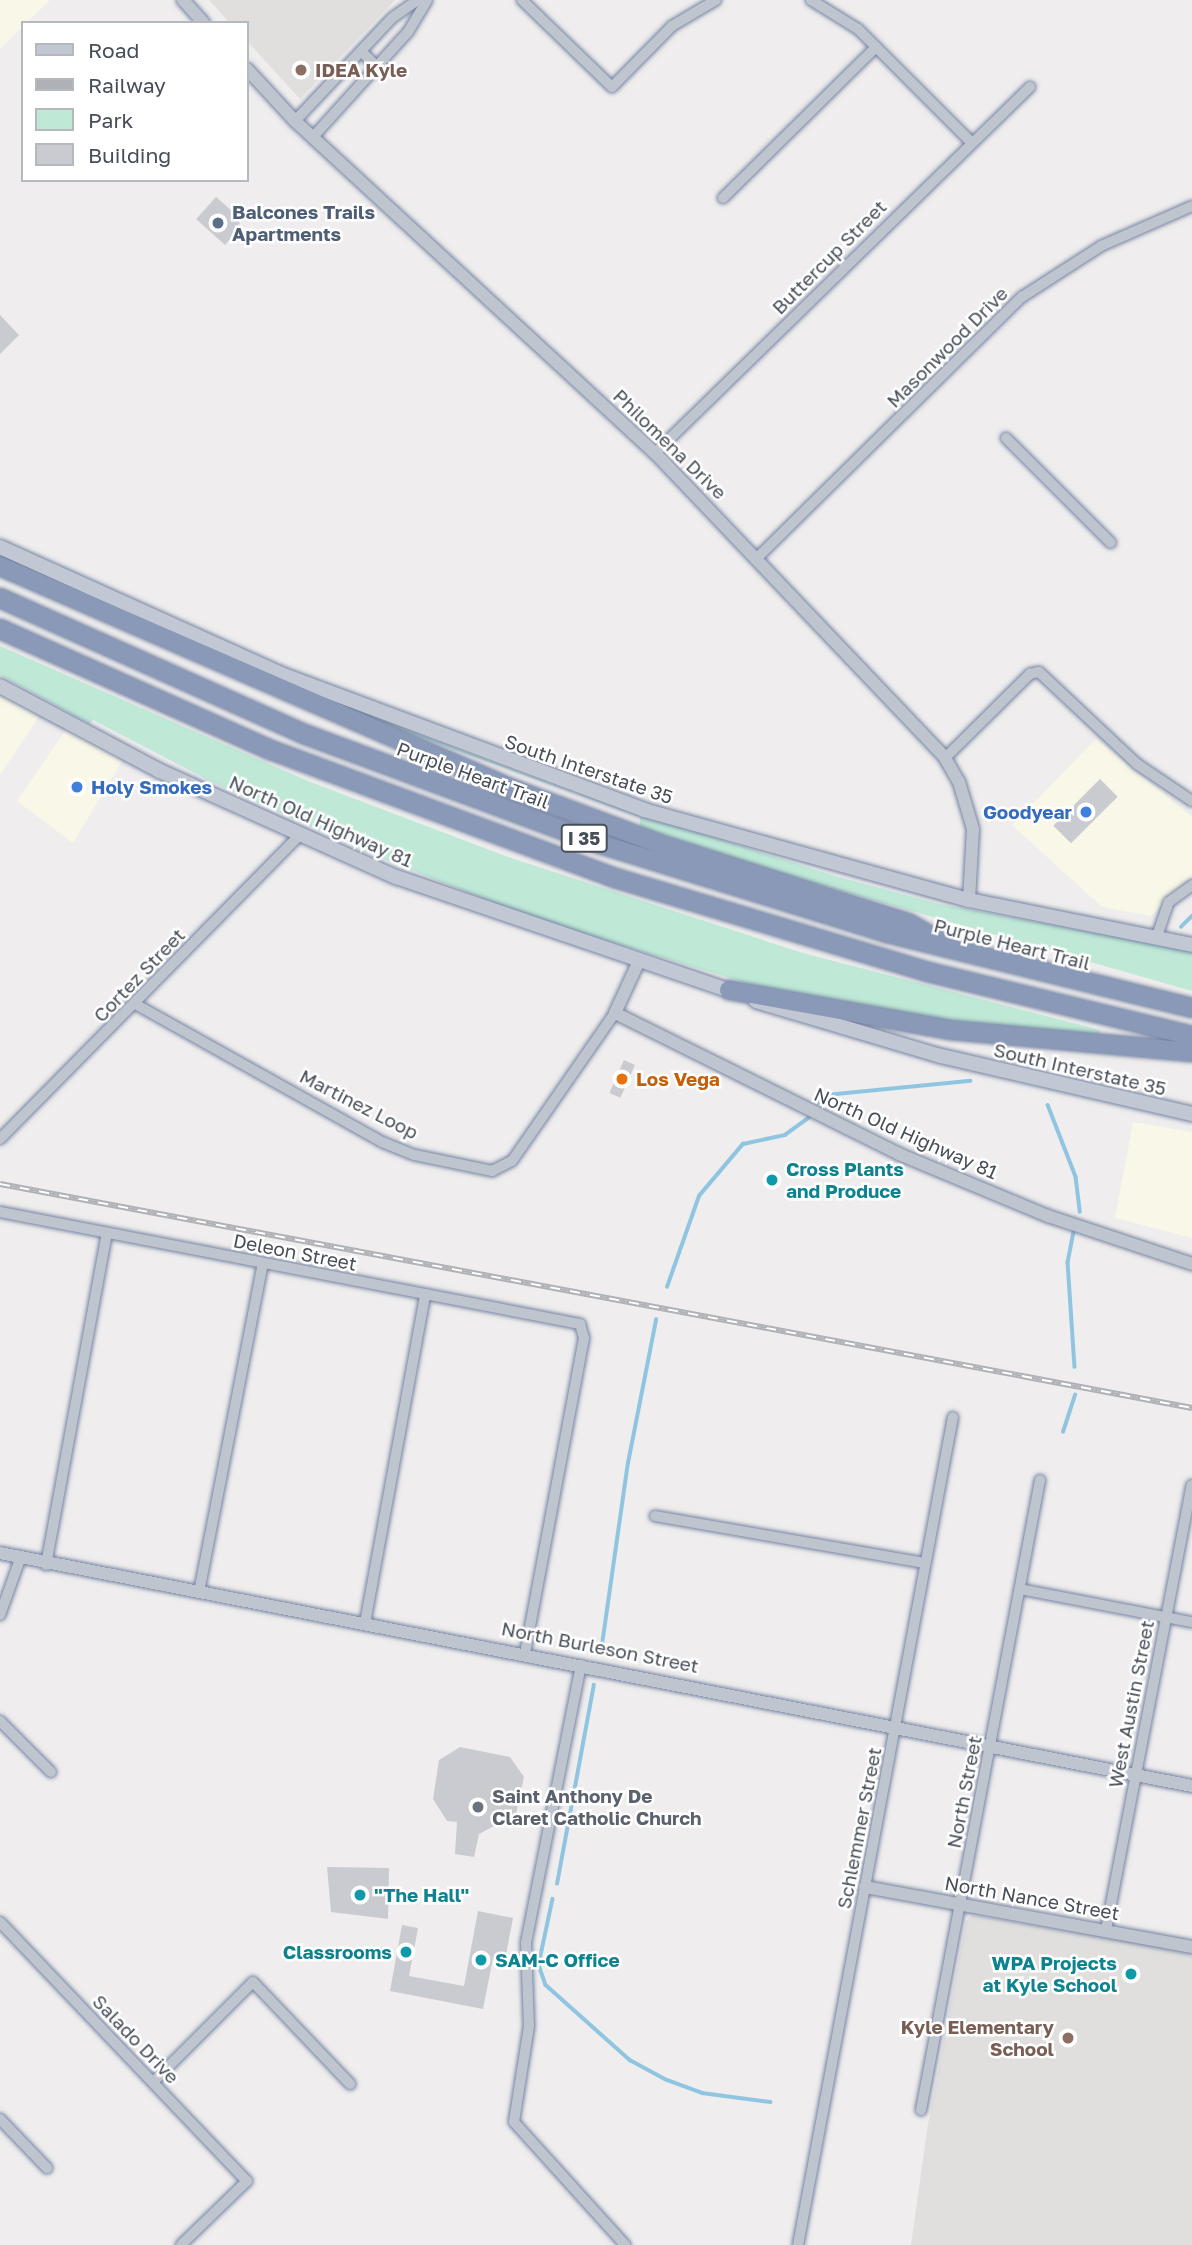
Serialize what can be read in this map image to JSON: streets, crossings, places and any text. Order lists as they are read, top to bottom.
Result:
{
  "streets": {
    "highway": ["Purple Heart Trail", "I 35"],
    "main road": ["South Interstate 35", "North Old Highway 81"],
    "street": [
      "Buttercup Street",
      "Masonwood Drive",
      "Philomena Drive",
      "Cortez Street",
      "Martinez Loop",
      "Deleon Street",
      "North Burleson Street",
      "West Austin Street",
      "North Street",
      "Schlemmer Street",
      "North Nance Street",
      "Salado Drive"
    ]
  },
  "crossings": [
    ["Buttercup Street", "Philomena Drive"],
    ["Masonwood Drive", "Philomena Drive"],
    ["Philomena Drive", "South Interstate 35"],
    ["South Interstate 35", "North Old Highway 81"],
    ["South Interstate 35", "Martinez Loop"],
    ["North Old Highway 81", "Cortez Street"],
    ["North Old Highway 81", "Martinez Loop"],
    ["Cortez Street", "Martinez Loop"],
    ["Deleon Street", "North Burleson Street"],
    ["North Burleson Street", "West Austin Street"],
    ["North Burleson Street", "North Street"],
    ["North Burleson Street", "Schlemmer Street"],
    ["West Austin Street", "North Nance Street"],
    ["North Street", "North Nance Street"],
    ["Schlemmer Street", "North Nance Street"]
  ],
  "places": [
    "IDEA Kyle",
    "Balcones Trails Apartments",
    "Holy Smokes",
    "Goodyear",
    "Los Vega",
    "Cross Plants and Produce",
    "Saint Anthony De Claret Catholic Church",
    "\"The Hall\"",
    "Classrooms",
    "SAM-C Office",
    "WPA Projects at Kyle School",
    "Kyle Elementary School"
  ],
  "legend": [
    "Road",
    "Railway",
    "Park",
    "Building"
  ]
}
